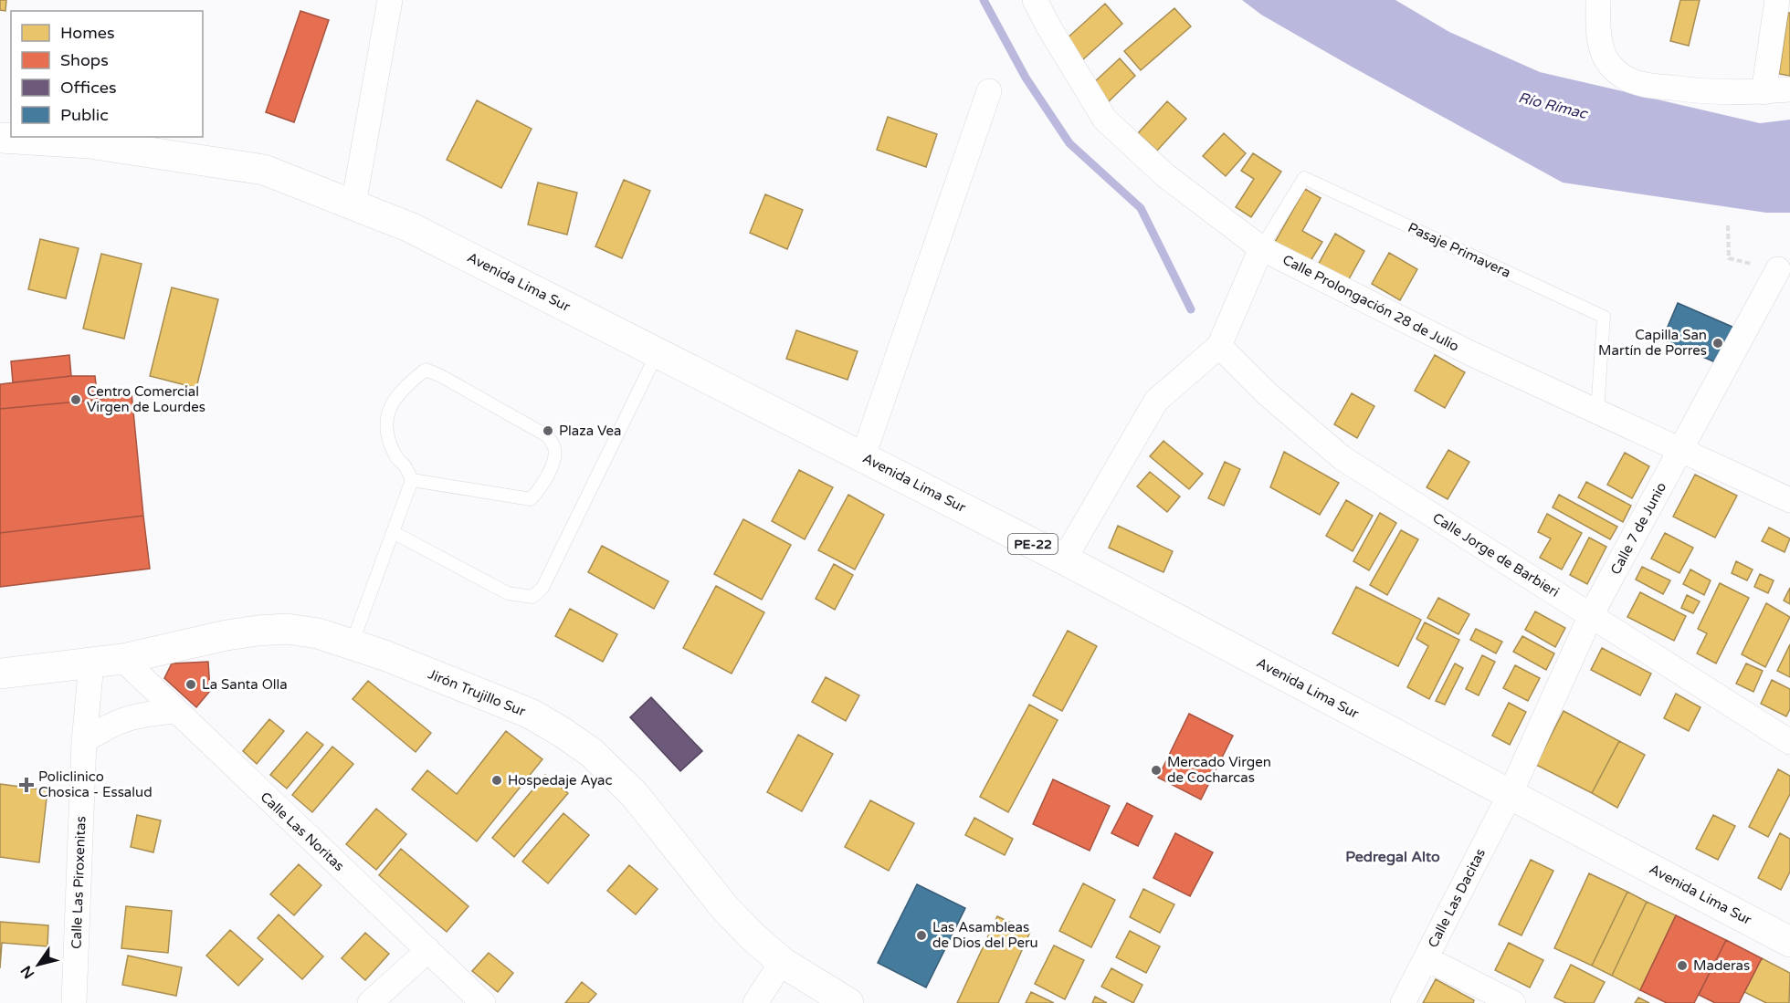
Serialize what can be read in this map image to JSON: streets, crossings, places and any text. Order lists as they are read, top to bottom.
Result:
{
  "streets": {
    "main road": ["Avenida Lima Sur", "PE-22", "Jirón Trujillo Sur"],
    "street": [
      "Calle Prolongación 28 de Julio",
      "Calle 7 de Junio",
      "Calle Jorge de Barbieri",
      "Calle Las Noritas",
      "Calle Las Piroxenitas",
      "Calle Las Dacitas"
    ],
    "lane": ["Pasaje Primavera"]
  },
  "crossings": [
    ["Pasaje Primavera", "Calle Prolongación 28 de Julio"],
    ["Avenida Lima Sur", "Calle 7 de Junio"],
    ["Avenida Lima Sur", "Calle Las Dacitas"],
    ["Calle Prolongación 28 de Julio", "Calle 7 de Junio"],
    ["Calle 7 de Junio", "Calle Jorge de Barbieri"],
    ["Calle 7 de Junio", "Calle Las Dacitas"],
    ["Jirón Trujillo Sur", "Calle Las Noritas"],
    ["Jirón Trujillo Sur", "Calle Las Piroxenitas"]
  ],
  "districts": ["Pedregal Alto"],
  "water": ["Río Rímac"],
  "places": {
    "other": [
      "Capilla San Martín de Porres",
      "Centro Comercial Virgen de Lourdes",
      "Plaza Vea",
      "La Santa Olla",
      "Mercado Virgen de Cocharcas",
      "Hospedaje Ayac",
      "Las Asambleas de Dios del Peru",
      "Maderas"
    ],
    "health": ["Policlinico Chosica - Essalud"]
  },
  "legend": [
    "Homes",
    "Shops",
    "Offices",
    "Public"
  ],
  "north": "bottom left"
}
